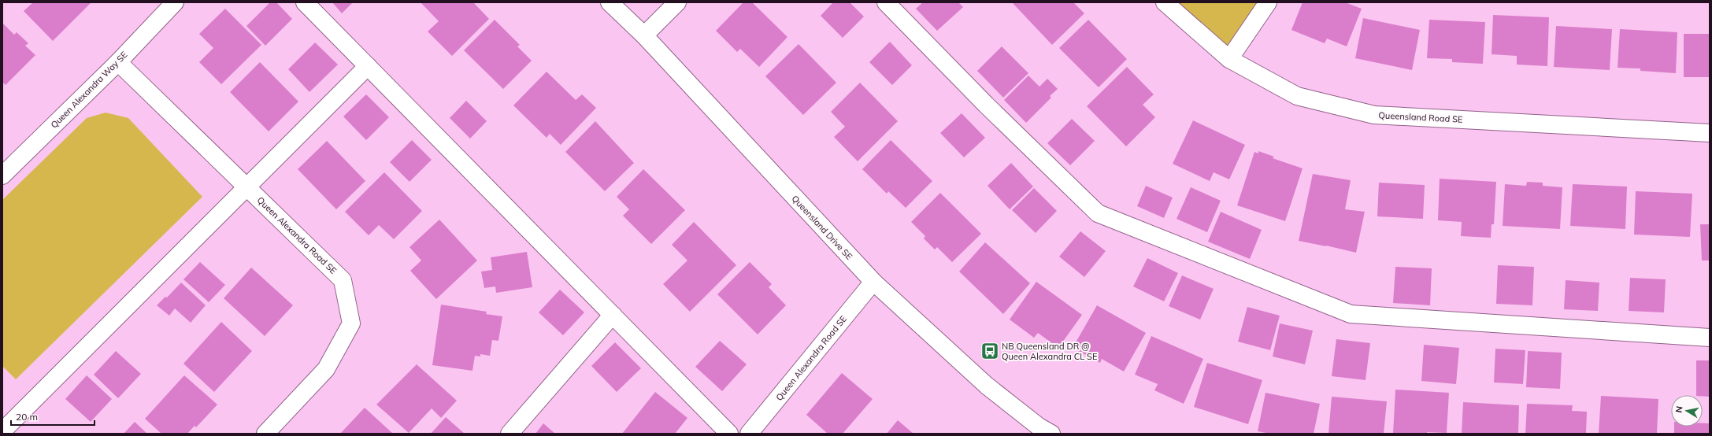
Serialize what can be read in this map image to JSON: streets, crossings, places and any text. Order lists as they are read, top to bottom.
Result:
{
  "streets": {
    "street": [
      "Queen Alexandra Way SE",
      "Queensland Road SE",
      "Queensland Drive SE",
      "Queen Alexandra Road SE"
    ]
  },
  "crossings": [
    ["Queen Alexandra Way SE", "Queen Alexandra Road SE"],
    ["Queensland Drive SE", "Queen Alexandra Road SE"]
  ],
  "places": {
    "bus stop": ["NB Queensland DR @ Queen Alexandra CL SE"]
  },
  "scale_bar": "20 m",
  "north": "left"
}
